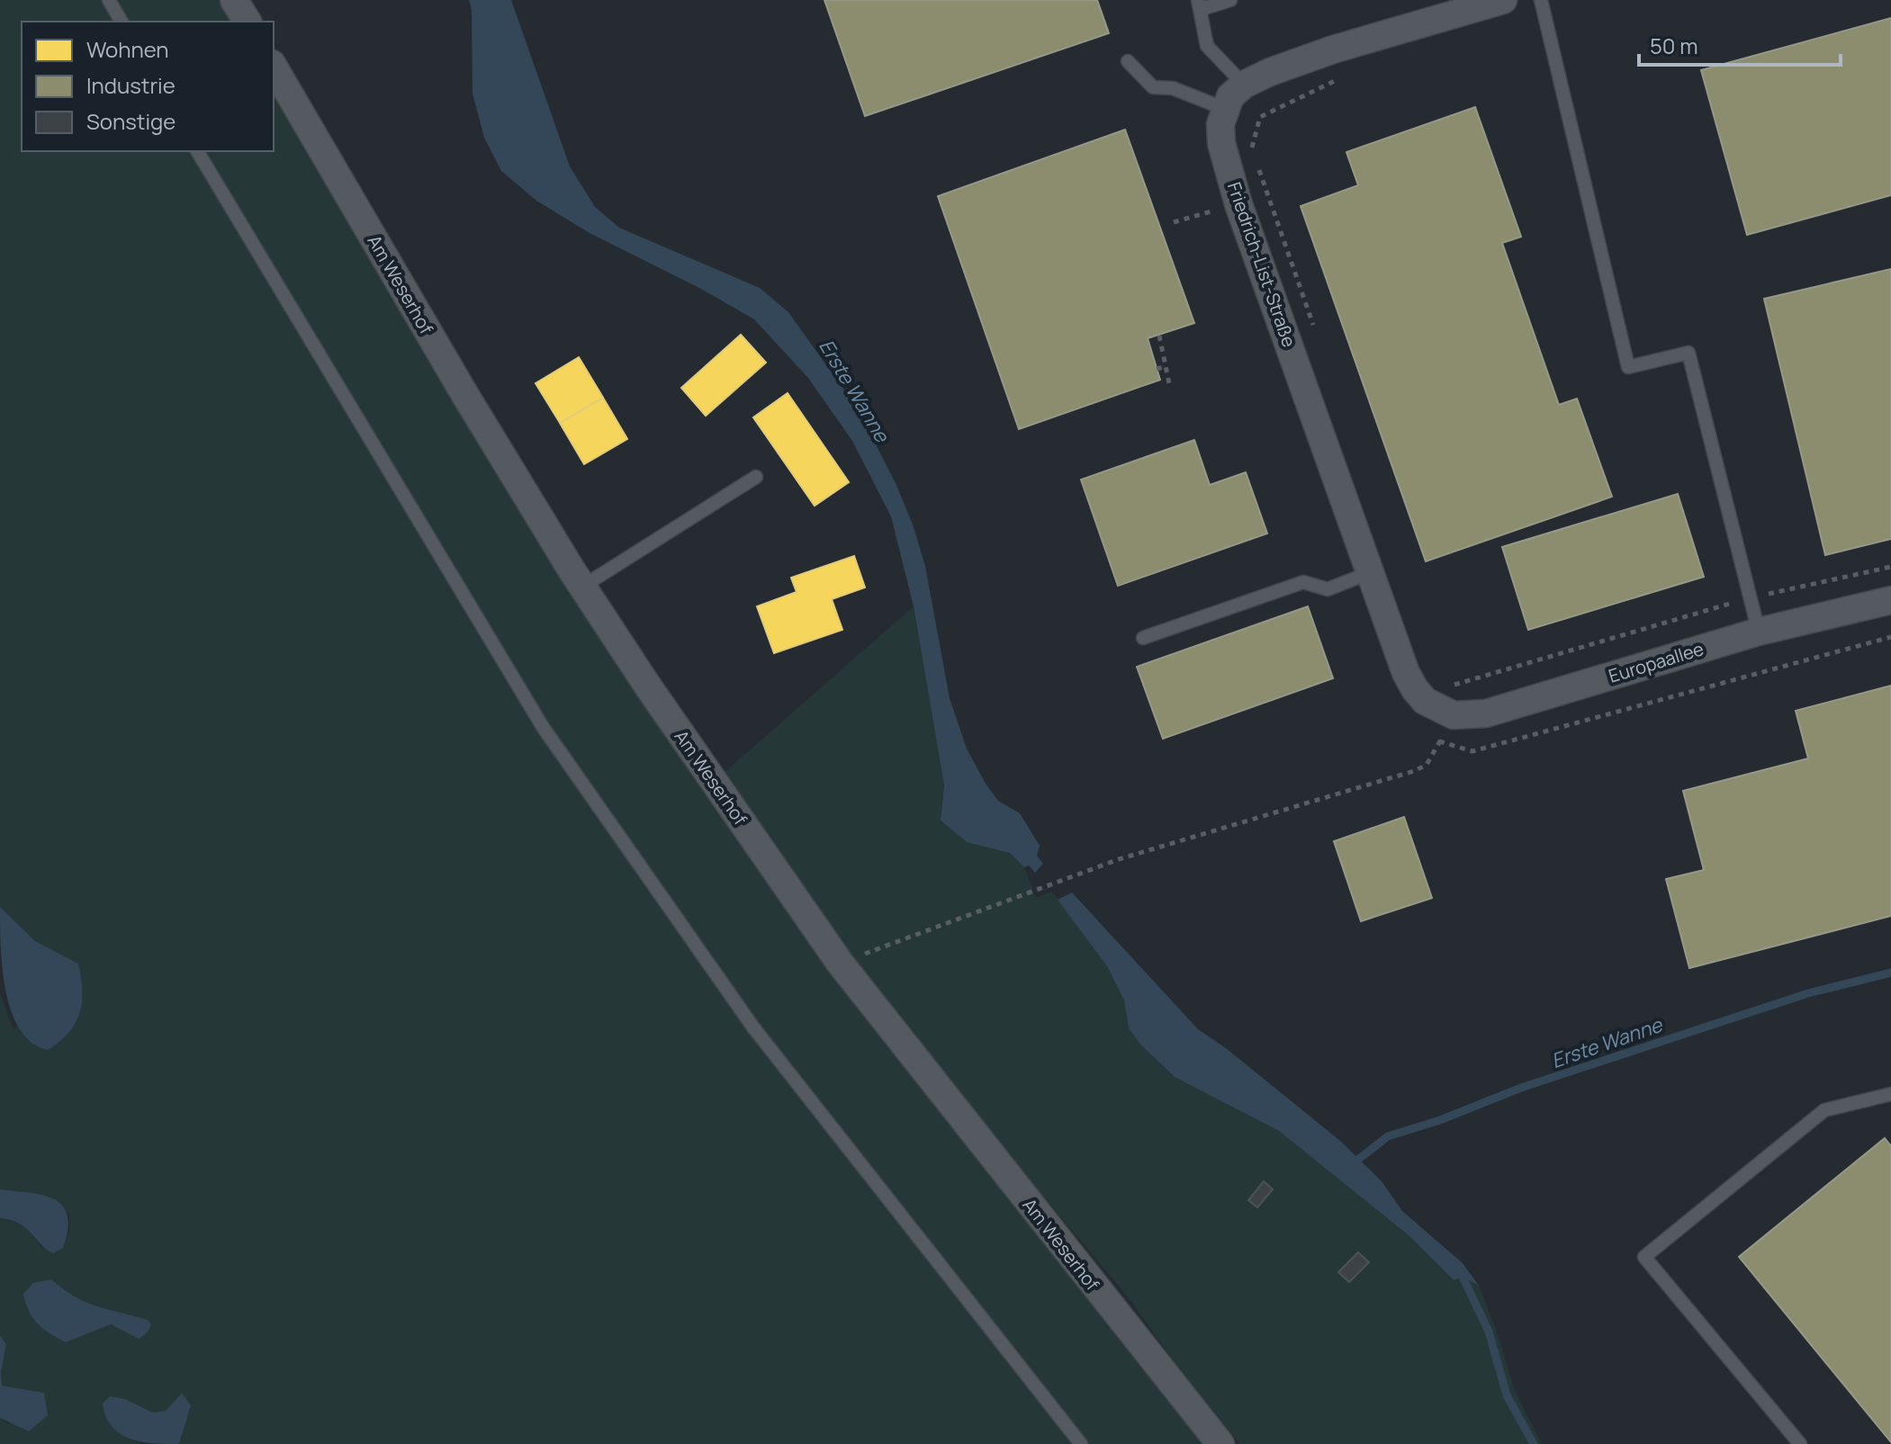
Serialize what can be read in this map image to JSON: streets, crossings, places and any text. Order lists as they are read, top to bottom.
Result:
{
  "streets": {
    "street": ["Friedrich-List-Straße", "Am Weserhof", "Europaallee"]
  },
  "crossings": [
    ["Friedrich-List-Straße", "Europaallee"]
  ],
  "water": ["Erste Wanne"],
  "legend": ["Wohnen", "Industrie", "Sonstige"],
  "scale_bar": "50 m"
}
